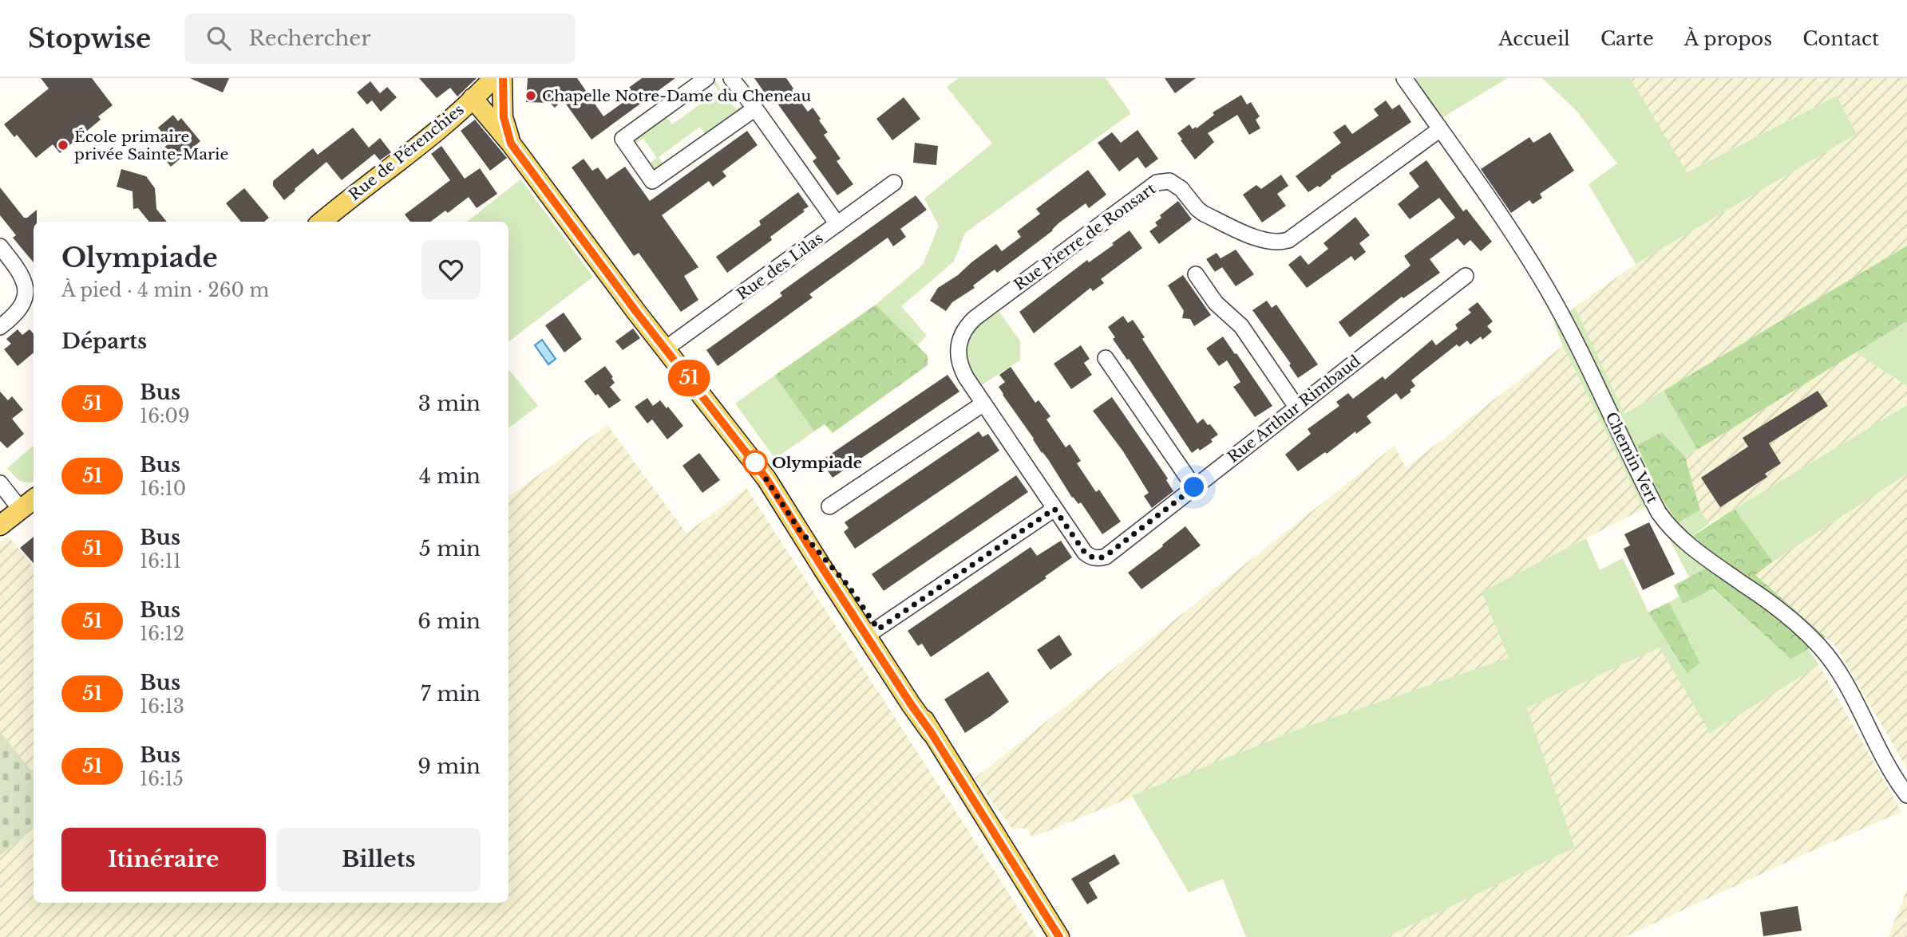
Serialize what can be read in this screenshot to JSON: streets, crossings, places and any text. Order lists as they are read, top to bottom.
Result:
{
  "streets": {
    "main road": ["Rue de Pérenchies"],
    "street": [
      "Rue Pierre de Ronsart",
      "Rue des Lilas",
      "Rue Arthur Rimbaud",
      "Chemin Vert"
    ]
  },
  "crossings": [
    ["Rue Pierre de Ronsart", "Rue Arthur Rimbaud"],
    ["Rue Pierre de Ronsart", "Chemin Vert"]
  ],
  "places": ["Chapelle Notre-Dame du Cheneau", "École primaire privée Sainte-Marie", "Olympiade"],
  "lines": ["bus line 51"],
  "page": {
    "header": "Stopwise",
    "search": "Rechercher",
    "nav": [
      "Accueil",
      "Carte",
      "À propos",
      "Contact"
    ],
    "on_map": "51",
    "heading": [
      ["Olympiade", "À pied · 4 min · 260 m"],
      "Départs"
    ],
    "list": [
      {
        "mark": "51",
        "name": "Bus",
        "note": "16:09",
        "value": "3 min"
      },
      {
        "mark": "51",
        "name": "Bus",
        "note": "16:10",
        "value": "4 min"
      },
      {
        "mark": "51",
        "name": "Bus",
        "note": "16:11",
        "value": "5 min"
      },
      {
        "mark": "51",
        "name": "Bus",
        "note": "16:12",
        "value": "6 min"
      },
      {
        "mark": "51",
        "name": "Bus",
        "note": "16:13",
        "value": "7 min"
      },
      {
        "mark": "51",
        "name": "Bus",
        "note": "16:15",
        "value": "9 min"
      }
    ],
    "buttons": ["Itinéraire", "Billets"]
  }
}
